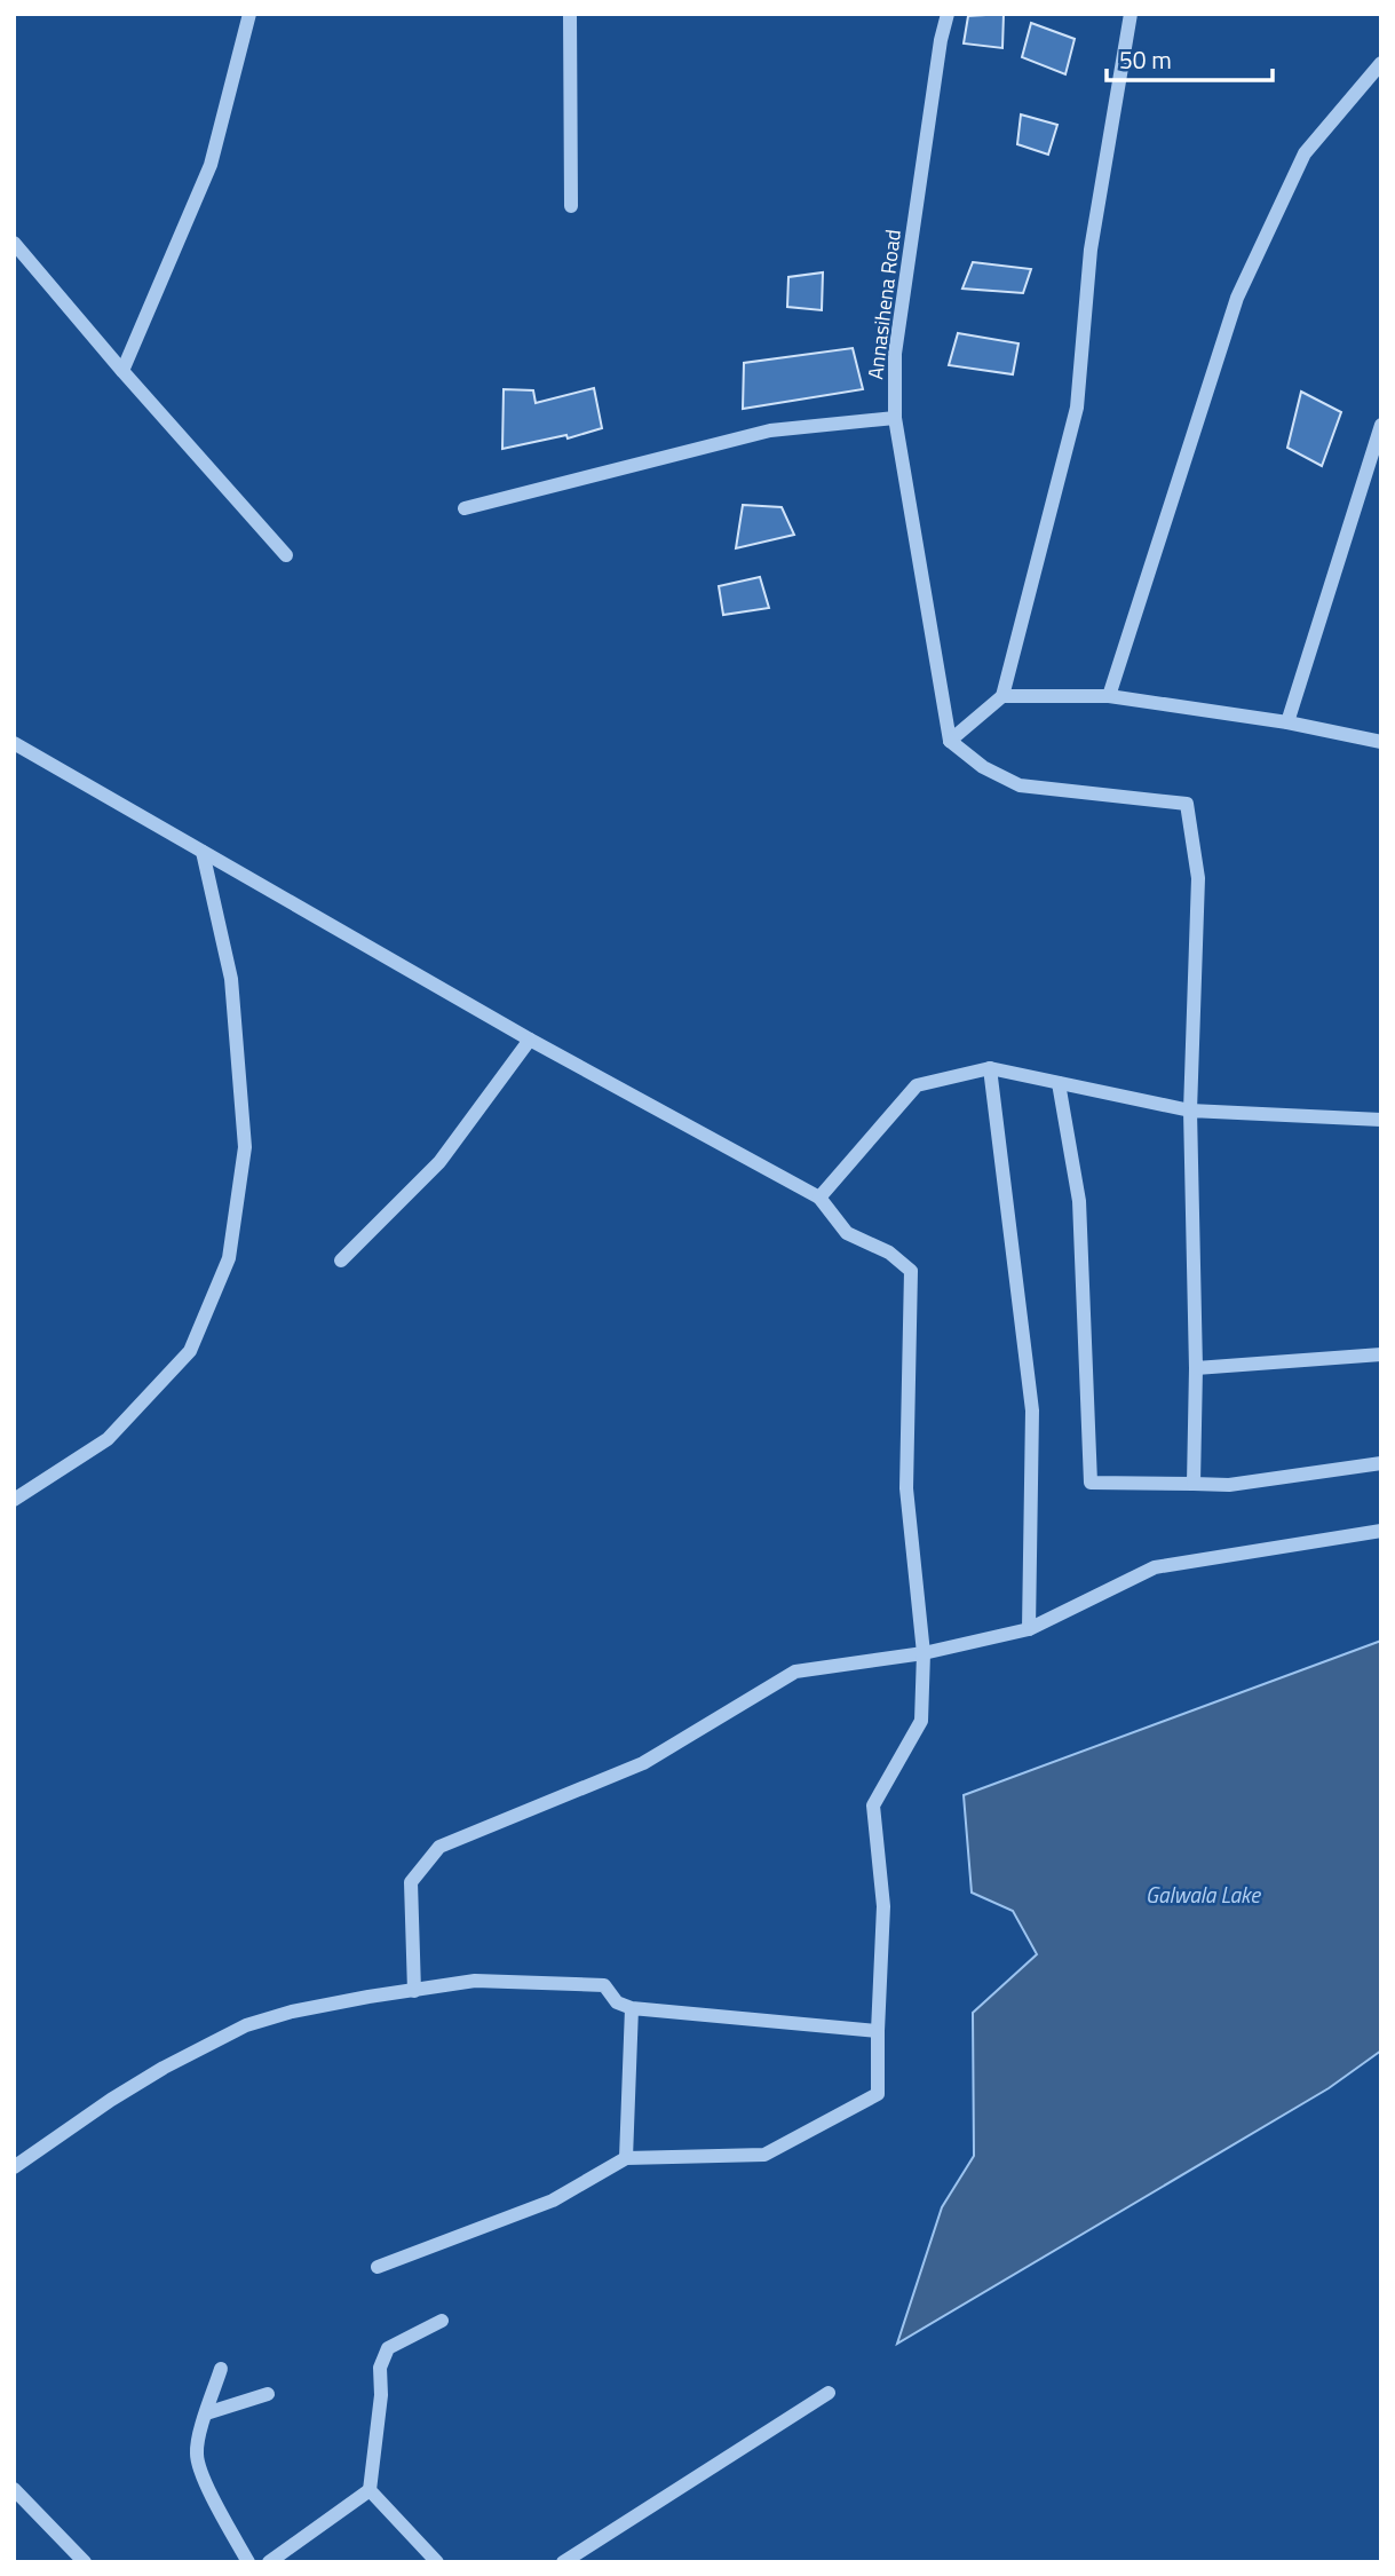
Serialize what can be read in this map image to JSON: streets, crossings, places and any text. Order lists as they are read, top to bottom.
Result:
{
  "streets": {
    "street": ["Annasihena Road"]
  },
  "water": ["Galwala Lake"],
  "scale_bar": "50 m"
}
